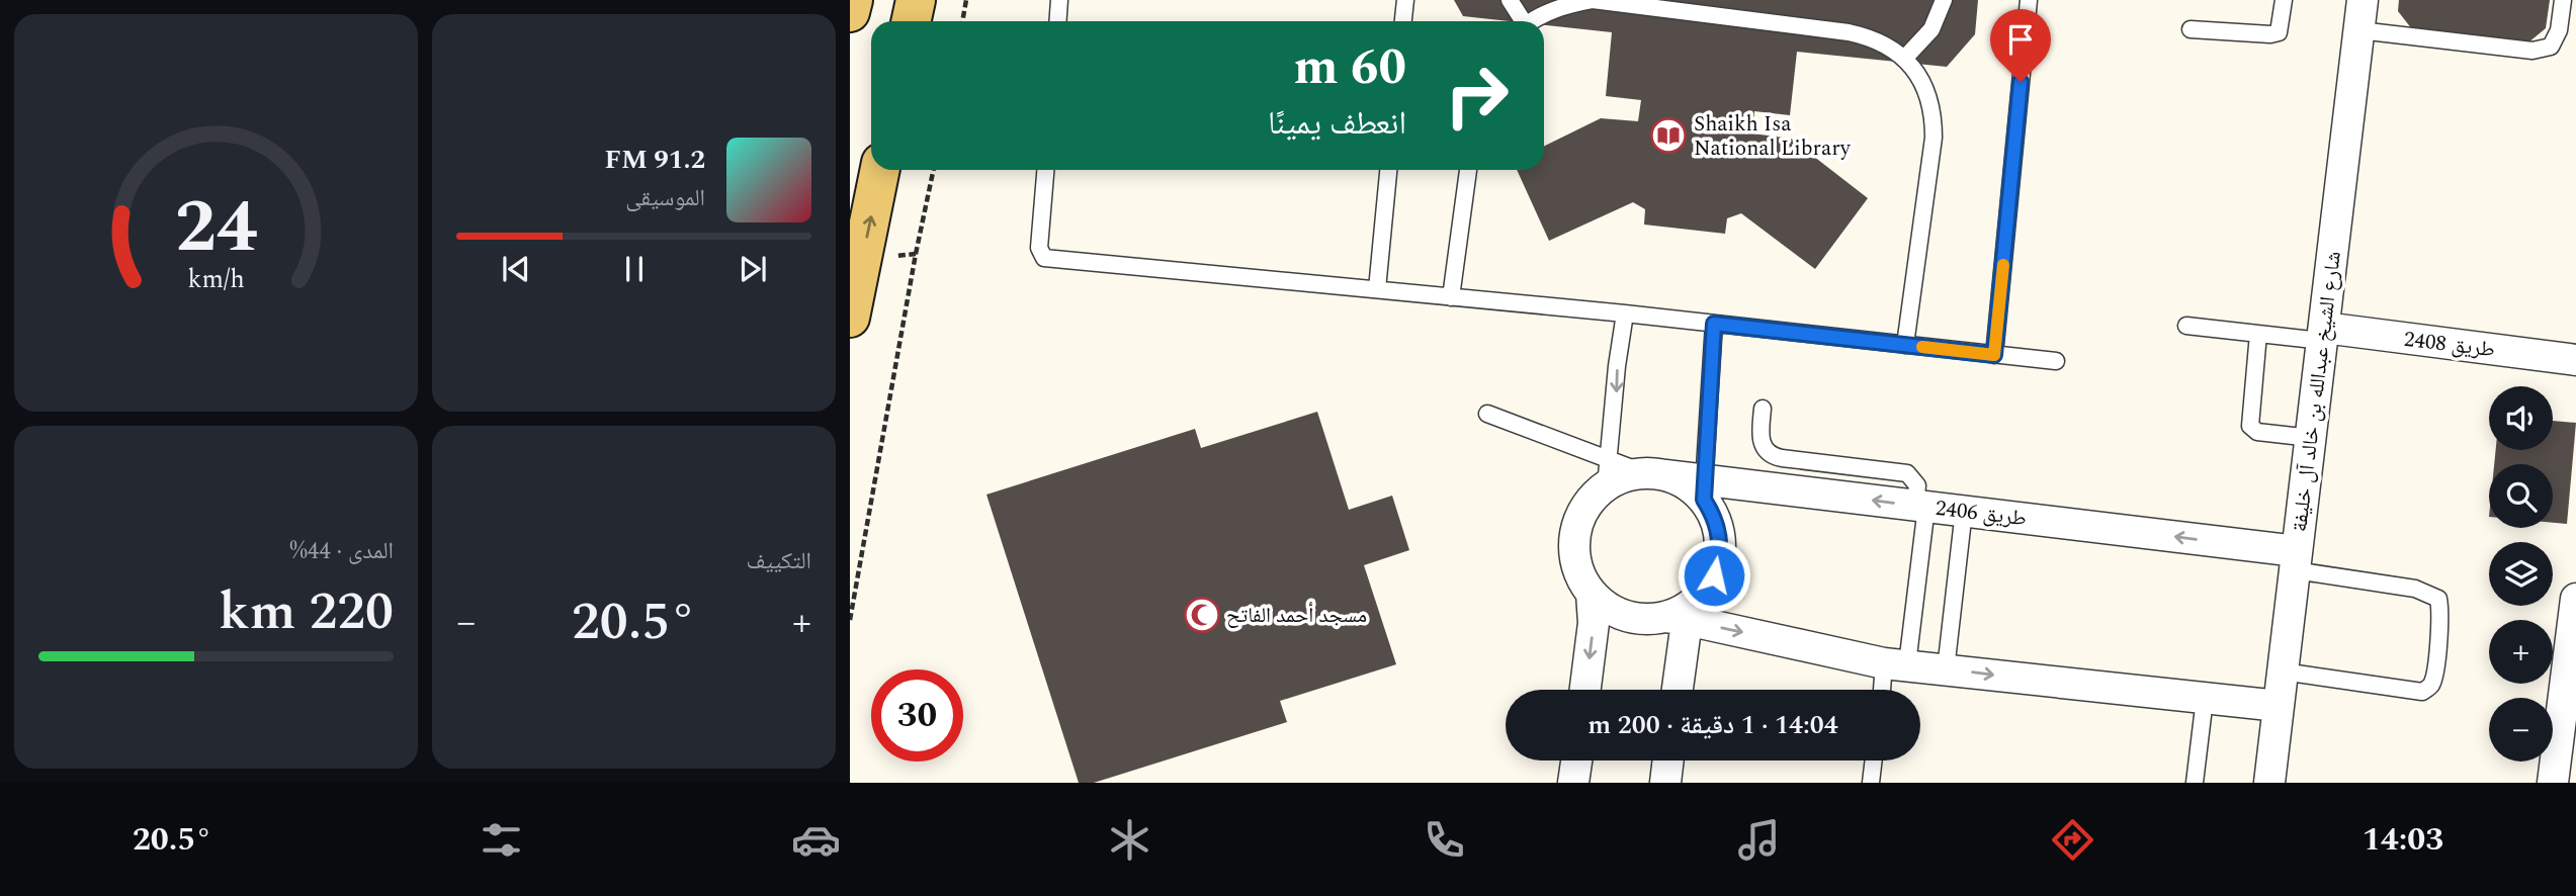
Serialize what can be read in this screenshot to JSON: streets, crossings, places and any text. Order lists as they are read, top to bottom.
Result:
{
  "streets": {
    "street": ["طريق 2408", "شارع الشيخ عبدالله بن خالد آل خليفة", "طريق 2406"]
  },
  "crossings": [
    ["طريق 2408", "شارع الشيخ عبدالله بن خالد آل خليفة"],
    ["شارع الشيخ عبدالله بن خالد آل خليفة", "طريق 2406"]
  ],
  "places": {
    "library": ["Shaikh Isa National Library"],
    "mosque": ["مسجد أحمد الفاتح"]
  },
  "page": {
    "turn": ["60 m", "انعطف يمينًا"],
    "song": ["91.2 FM", "الموسيقى"],
    "map_buttons": ["+", "−"],
    "tile": [
      "التكييف",
      ["المدى · 44%", "220 km"]
    ],
    "heat": ["−", "20.5°", "+"],
    "limit": "30",
    "trip": "14:04 · 1 دقيقة · 200 m",
    "tabs": ["14:03", "20.5°"],
    "gauge": ["24", "km/h"]
  }
}
